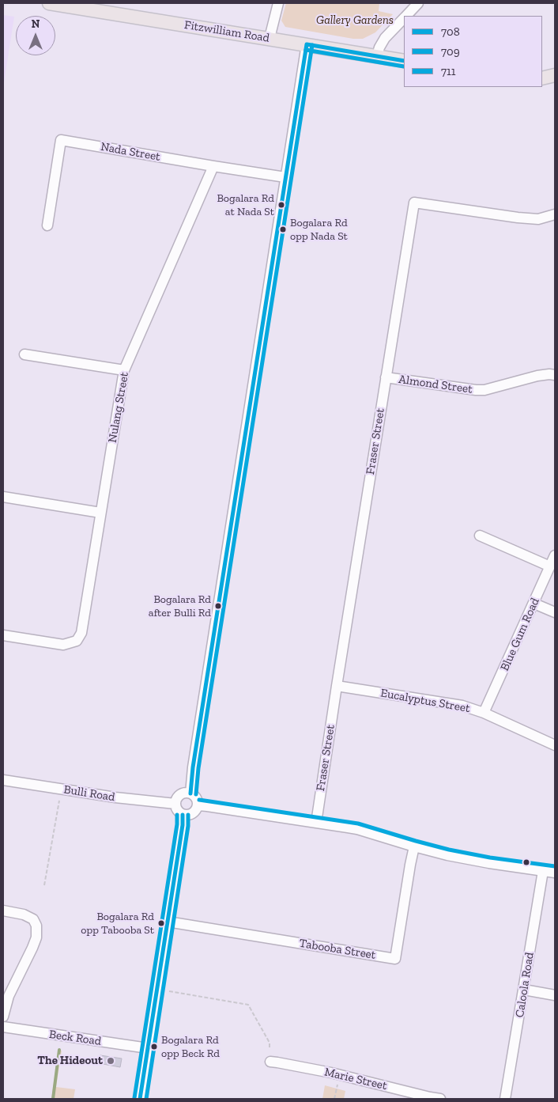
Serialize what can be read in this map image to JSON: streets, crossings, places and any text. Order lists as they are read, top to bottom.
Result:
{
  "streets": {
    "main road": ["Fitzwilliam Road"],
    "street": [
      "Nada Street",
      "Almond Street",
      "Nulang Street",
      "Fraser Street",
      "Blue Gum Road",
      "Eucalyptus Street",
      "Bulli Road",
      "Tabooba Street",
      "Caloola Road",
      "Beck Road",
      "Marie Street"
    ]
  },
  "crossings": [
    ["Nada Street", "Nulang Street"],
    ["Almond Street", "Fraser Street"],
    ["Fraser Street", "Eucalyptus Street"],
    ["Blue Gum Road", "Eucalyptus Street"]
  ],
  "parks": ["Gallery Gardens"],
  "places": [
    "Bogalara Rd at Nada St",
    "Bogalara Rd opp Nada St",
    "Bogalara Rd after Bulli Rd",
    "Bogalara Rd opp Tabooba St",
    "Bogalara Rd opp Beck Rd",
    "The Hideout"
  ],
  "lines": ["transit line 708", "transit line 709", "transit line 711"],
  "legend": ["708", "709", "711"],
  "north": "top"
}
